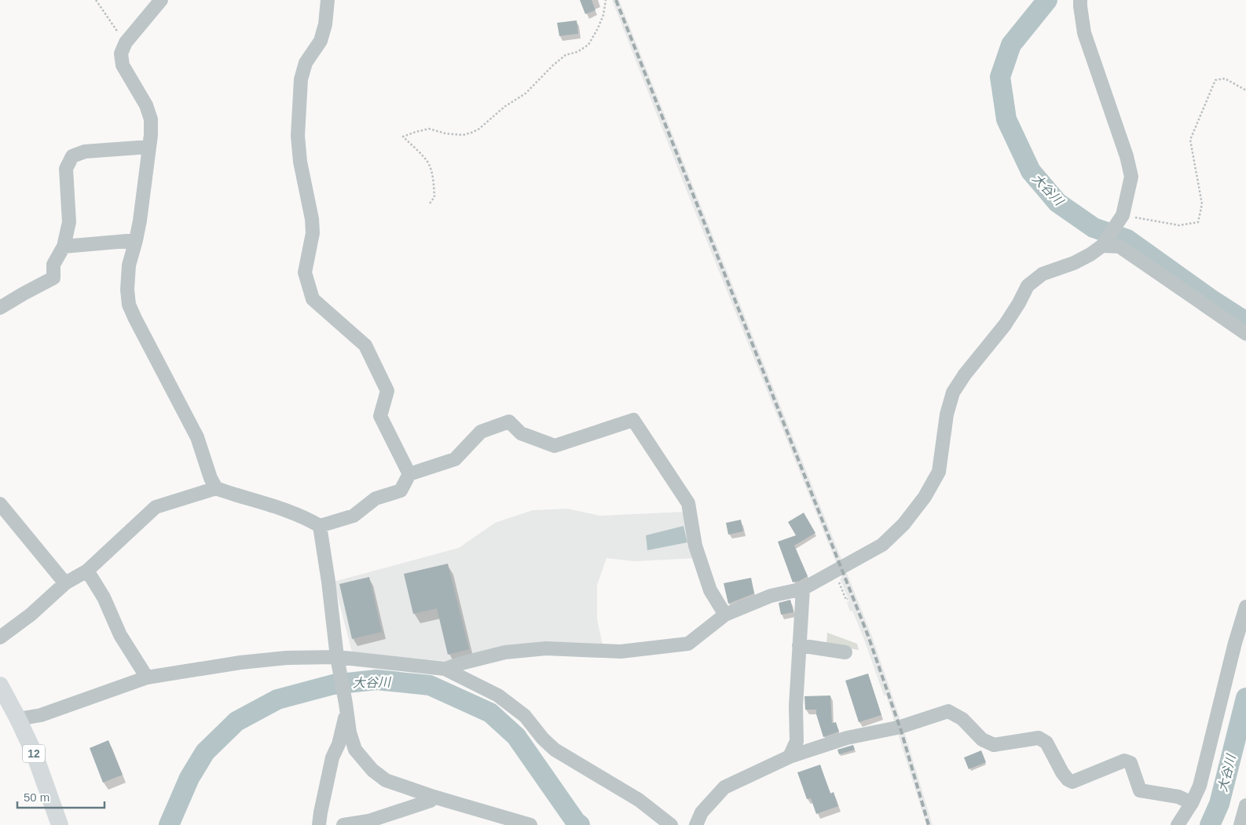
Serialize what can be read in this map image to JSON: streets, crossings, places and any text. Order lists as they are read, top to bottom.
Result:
{
  "streets": {
    "main road": ["12"]
  },
  "water": ["大谷川"],
  "scale_bar": "50 m"
}
